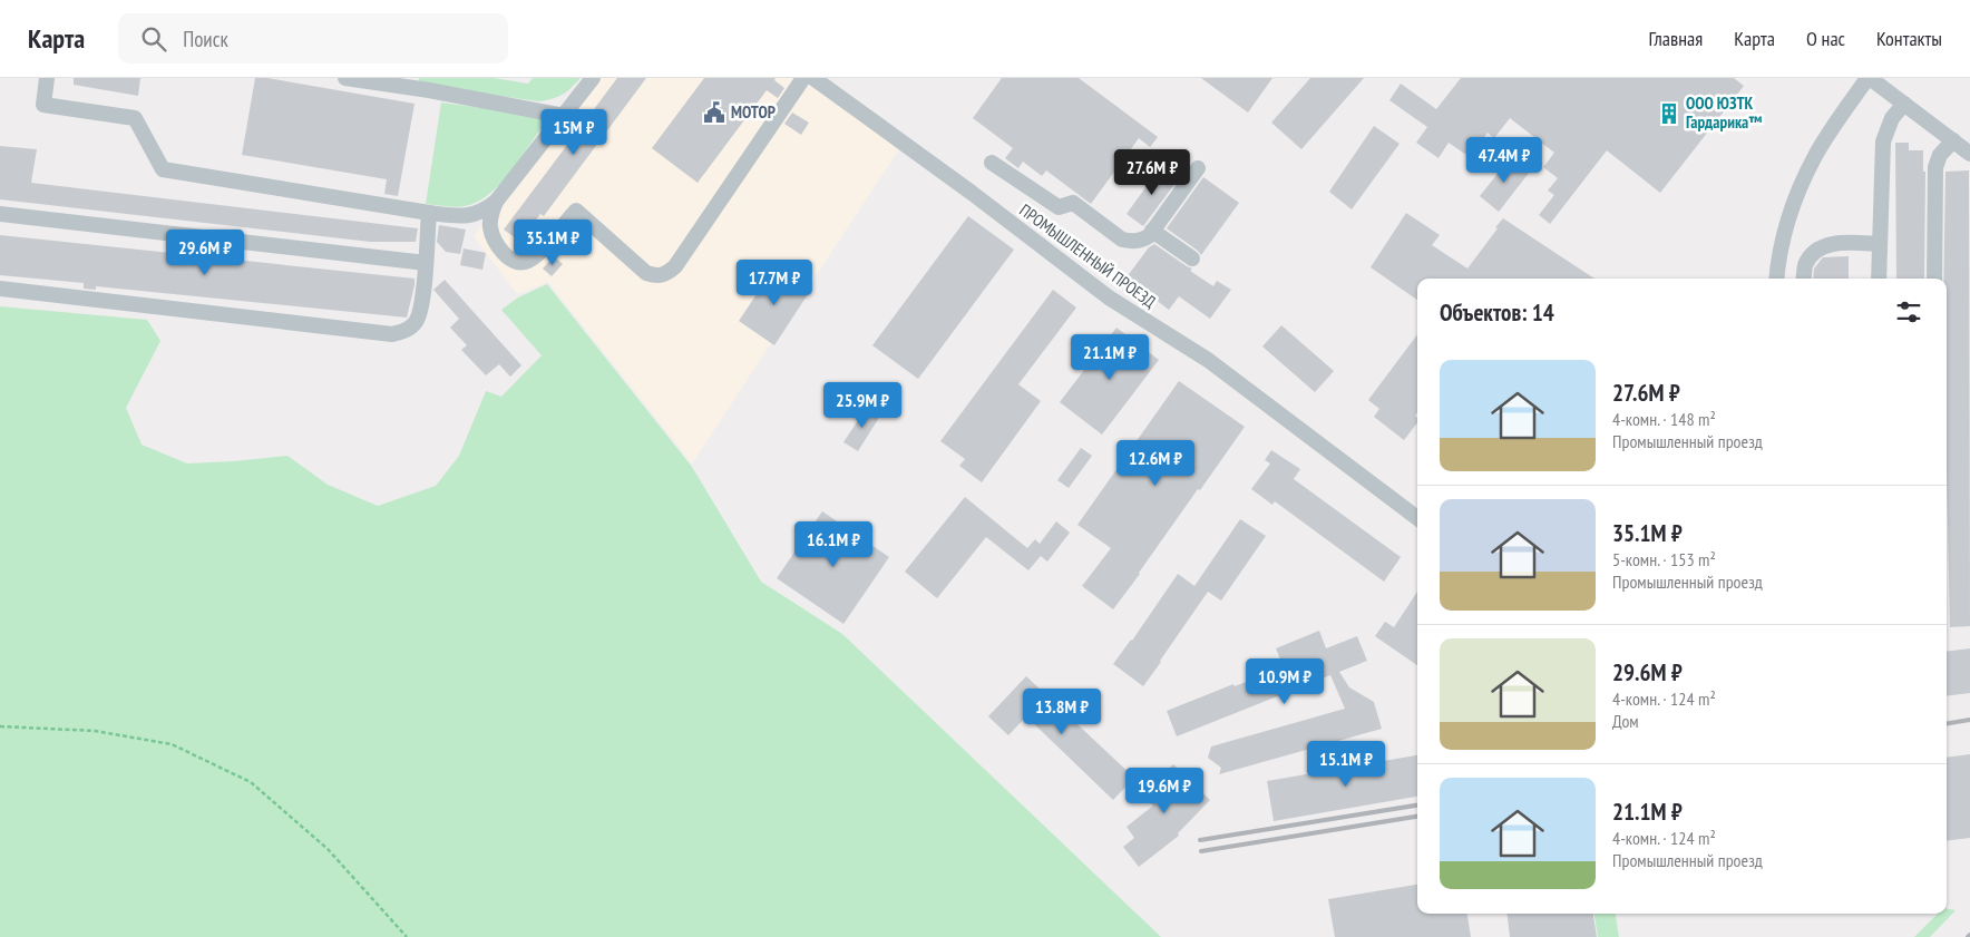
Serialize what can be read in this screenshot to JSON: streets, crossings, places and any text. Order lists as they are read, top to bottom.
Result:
{
  "streets": {
    "street": ["ПРОМЫШЛЕННЫЙ ПРОЕЗД"]
  },
  "places": {
    "public building": ["МОТОР"],
    "building": ["ООО ЮЗТК Гардарика™"]
  },
  "page": {
    "header": "Карта",
    "search": "Поиск",
    "nav": [
      "Главная",
      "Карта",
      "О нас",
      "Контакты"
    ],
    "price": [
      "15M ₽",
      "47.4M ₽",
      "27.6M ₽",
      "35.1M ₽",
      "29.6M ₽",
      "17.7M ₽",
      "21.1M ₽",
      "25.9M ₽",
      "12.6M ₽",
      "16.1M ₽",
      "10.9M ₽",
      "13.8M ₽",
      "15.1M ₽",
      "19.6M ₽"
    ],
    "heading": "Объектов: 14",
    "list": [
      {
        "name": "27.6M ₽",
        "note": "4-комн. · 148 m² · Промышленный проезд"
      },
      {
        "name": "35.1M ₽",
        "note": "5-комн. · 153 m² · Промышленный проезд"
      },
      {
        "name": "29.6M ₽",
        "note": "4-комн. · 124 m² · Дом"
      },
      {
        "name": "21.1M ₽",
        "note": "4-комн. · 124 m² · Промышленный проезд"
      }
    ]
  }
}
